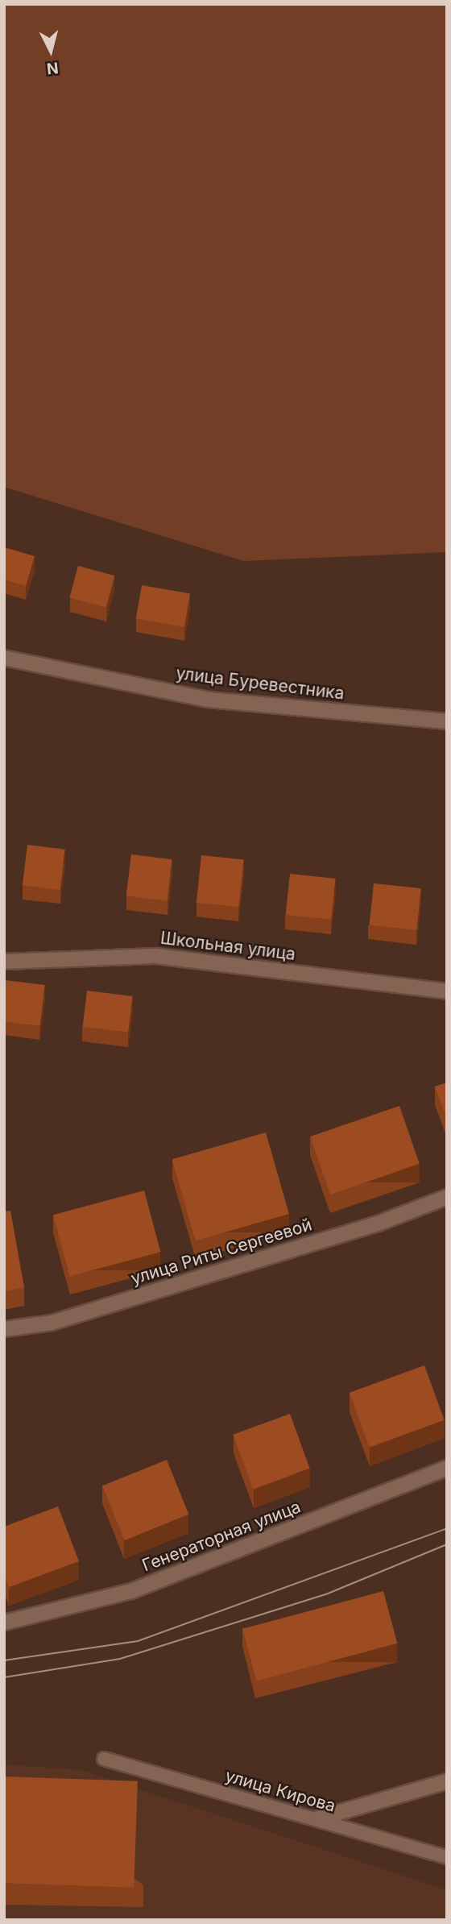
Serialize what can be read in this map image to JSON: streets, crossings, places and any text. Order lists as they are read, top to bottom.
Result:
{
  "streets": {
    "street": [
      "улица Буревестника",
      "Школьная улица",
      "улица Риты Сергеевой",
      "Генераторная улица"
    ],
    "lane": ["улица Кирова"]
  },
  "north": "bottom"
}
